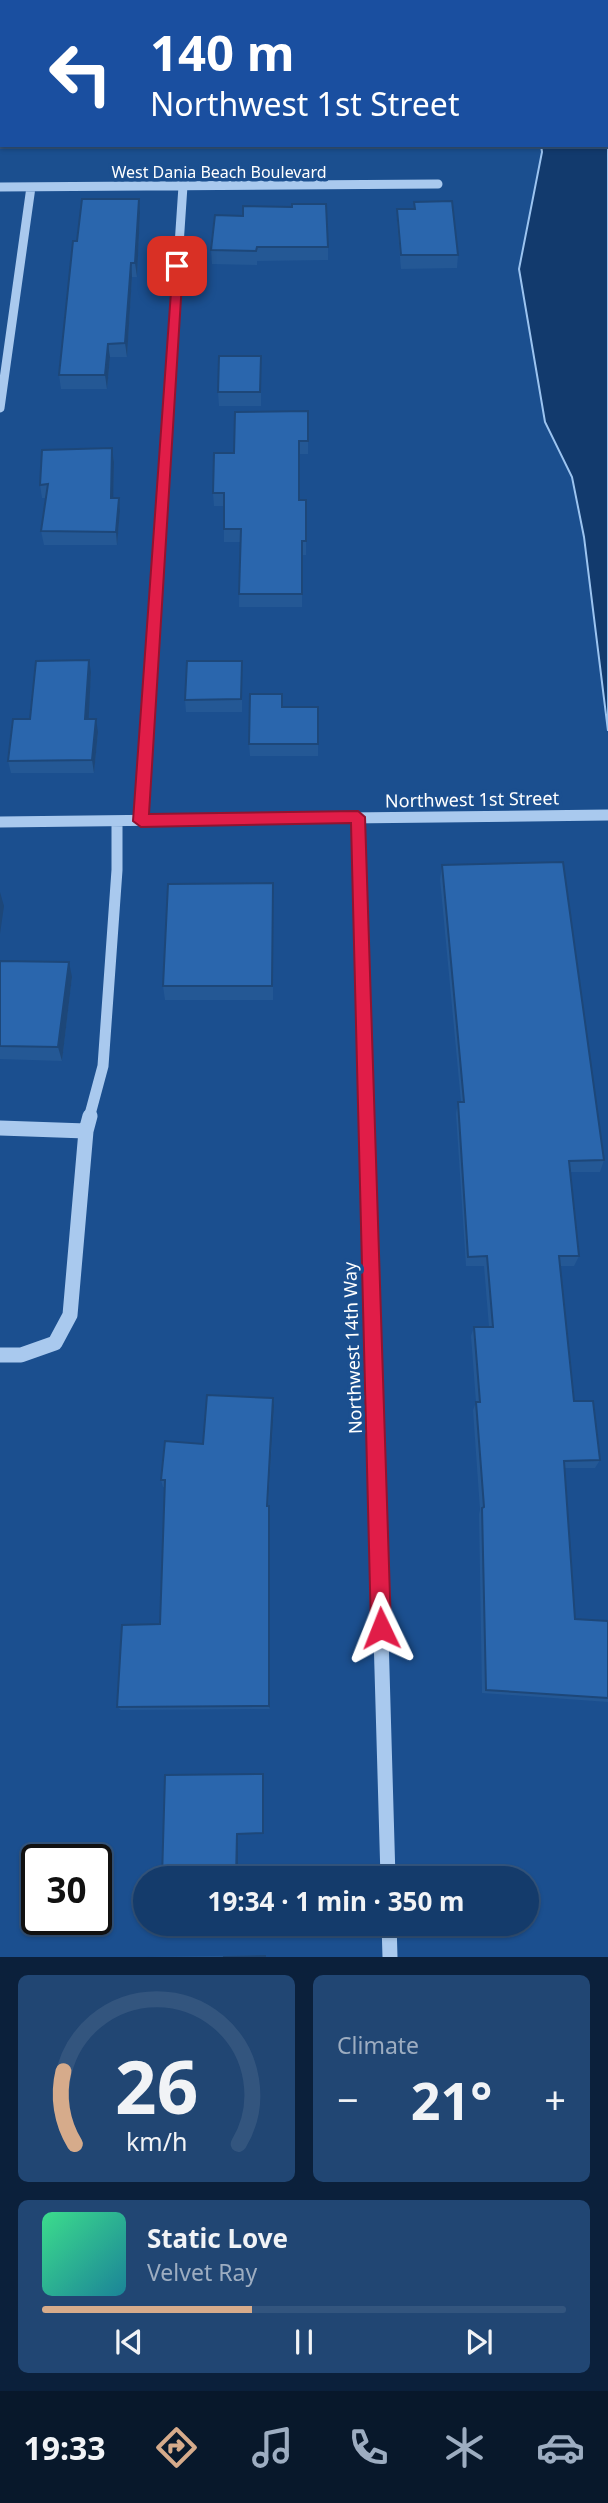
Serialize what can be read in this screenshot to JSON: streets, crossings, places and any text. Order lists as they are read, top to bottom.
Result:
{
  "streets": {
    "street": ["West Dania Beach Boulevard", "Northwest 1st Street", "Northwest 14th Way"]
  },
  "crossings": [
    ["Northwest 1st Street", "Northwest 14th Way"]
  ],
  "page": {
    "turn": ["140 m", "Northwest 1st Street"],
    "limit": "30",
    "trip": "19:34 · 1 min · 350 m",
    "tile": "Climate",
    "heat": ["−", "21°", "+"],
    "song": ["Static Love", "Velvet Ray"],
    "tabs": "19:33",
    "gauge": ["26", "km/h"]
  }
}
